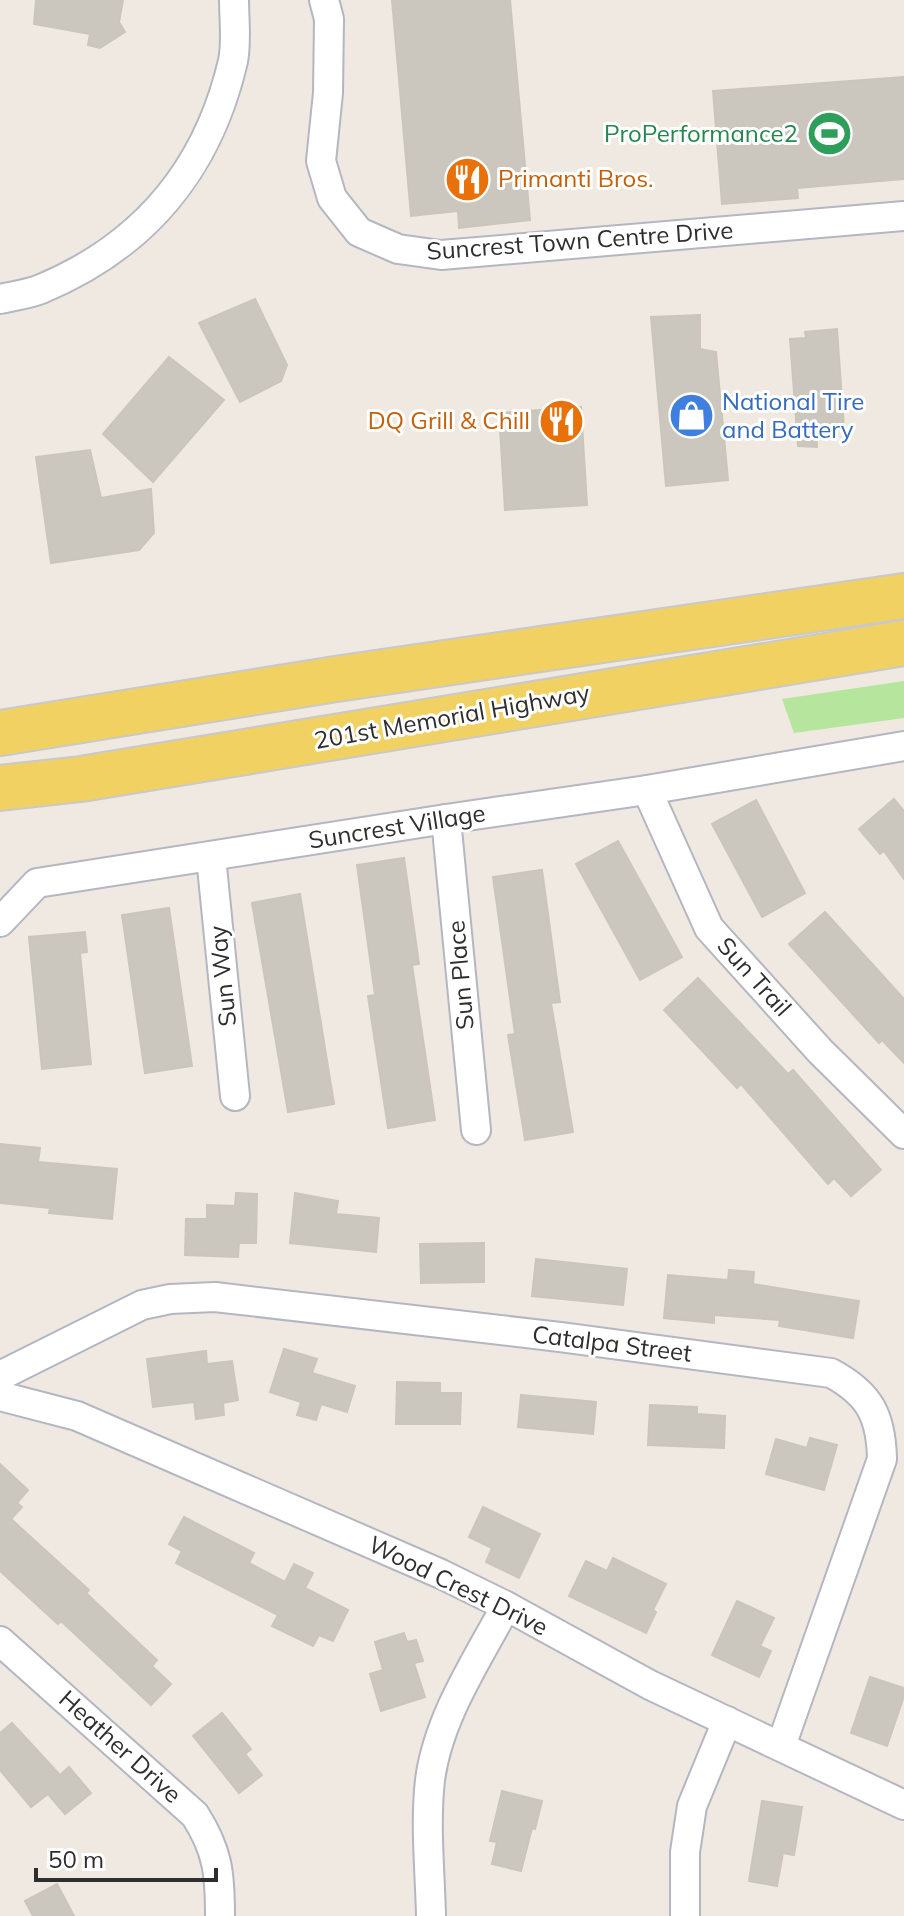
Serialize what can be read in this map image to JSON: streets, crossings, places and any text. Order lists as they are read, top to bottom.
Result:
{
  "streets": {
    "main road": ["201st Memorial Highway"],
    "street": [
      "Suncrest Town Centre Drive",
      "Suncrest Village",
      "Sun Place",
      "Sun Way",
      "Sun Trail",
      "Catalpa Street",
      "Wood Crest Drive",
      "Heather Drive"
    ]
  },
  "crossings": [
    ["Suncrest Village", "Sun Place"],
    ["Suncrest Village", "Sun Way"],
    ["Suncrest Village", "Sun Trail"],
    ["Catalpa Street", "Wood Crest Drive"]
  ],
  "places": {
    "sports": ["ProPerformance2"],
    "restaurant": ["Primanti Bros.", "DQ Grill & Chill"],
    "shop": ["National Tire and Battery"]
  },
  "scale_bar": "50 m"
}
